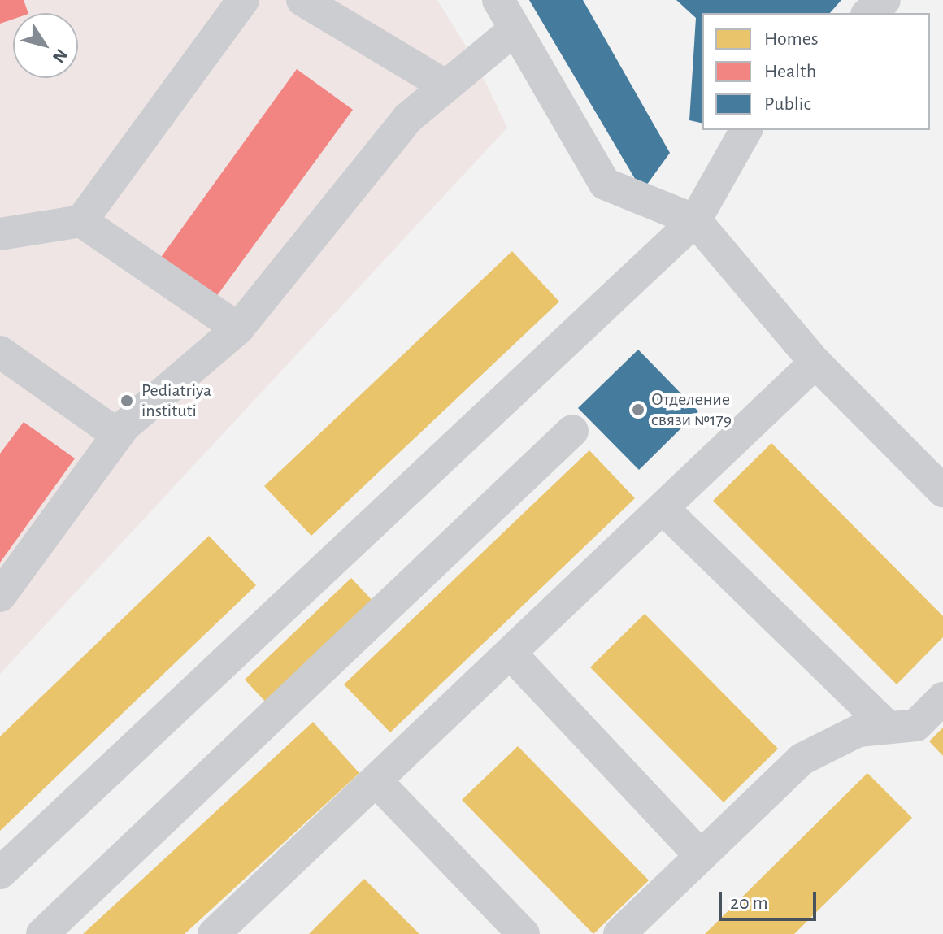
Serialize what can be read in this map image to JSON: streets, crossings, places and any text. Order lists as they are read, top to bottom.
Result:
{
  "places": ["Pediatriya instituti", "Отделение связи №179"],
  "legend": ["Homes", "Health", "Public"],
  "scale_bar": "20 m",
  "north": "bottom right"
}
